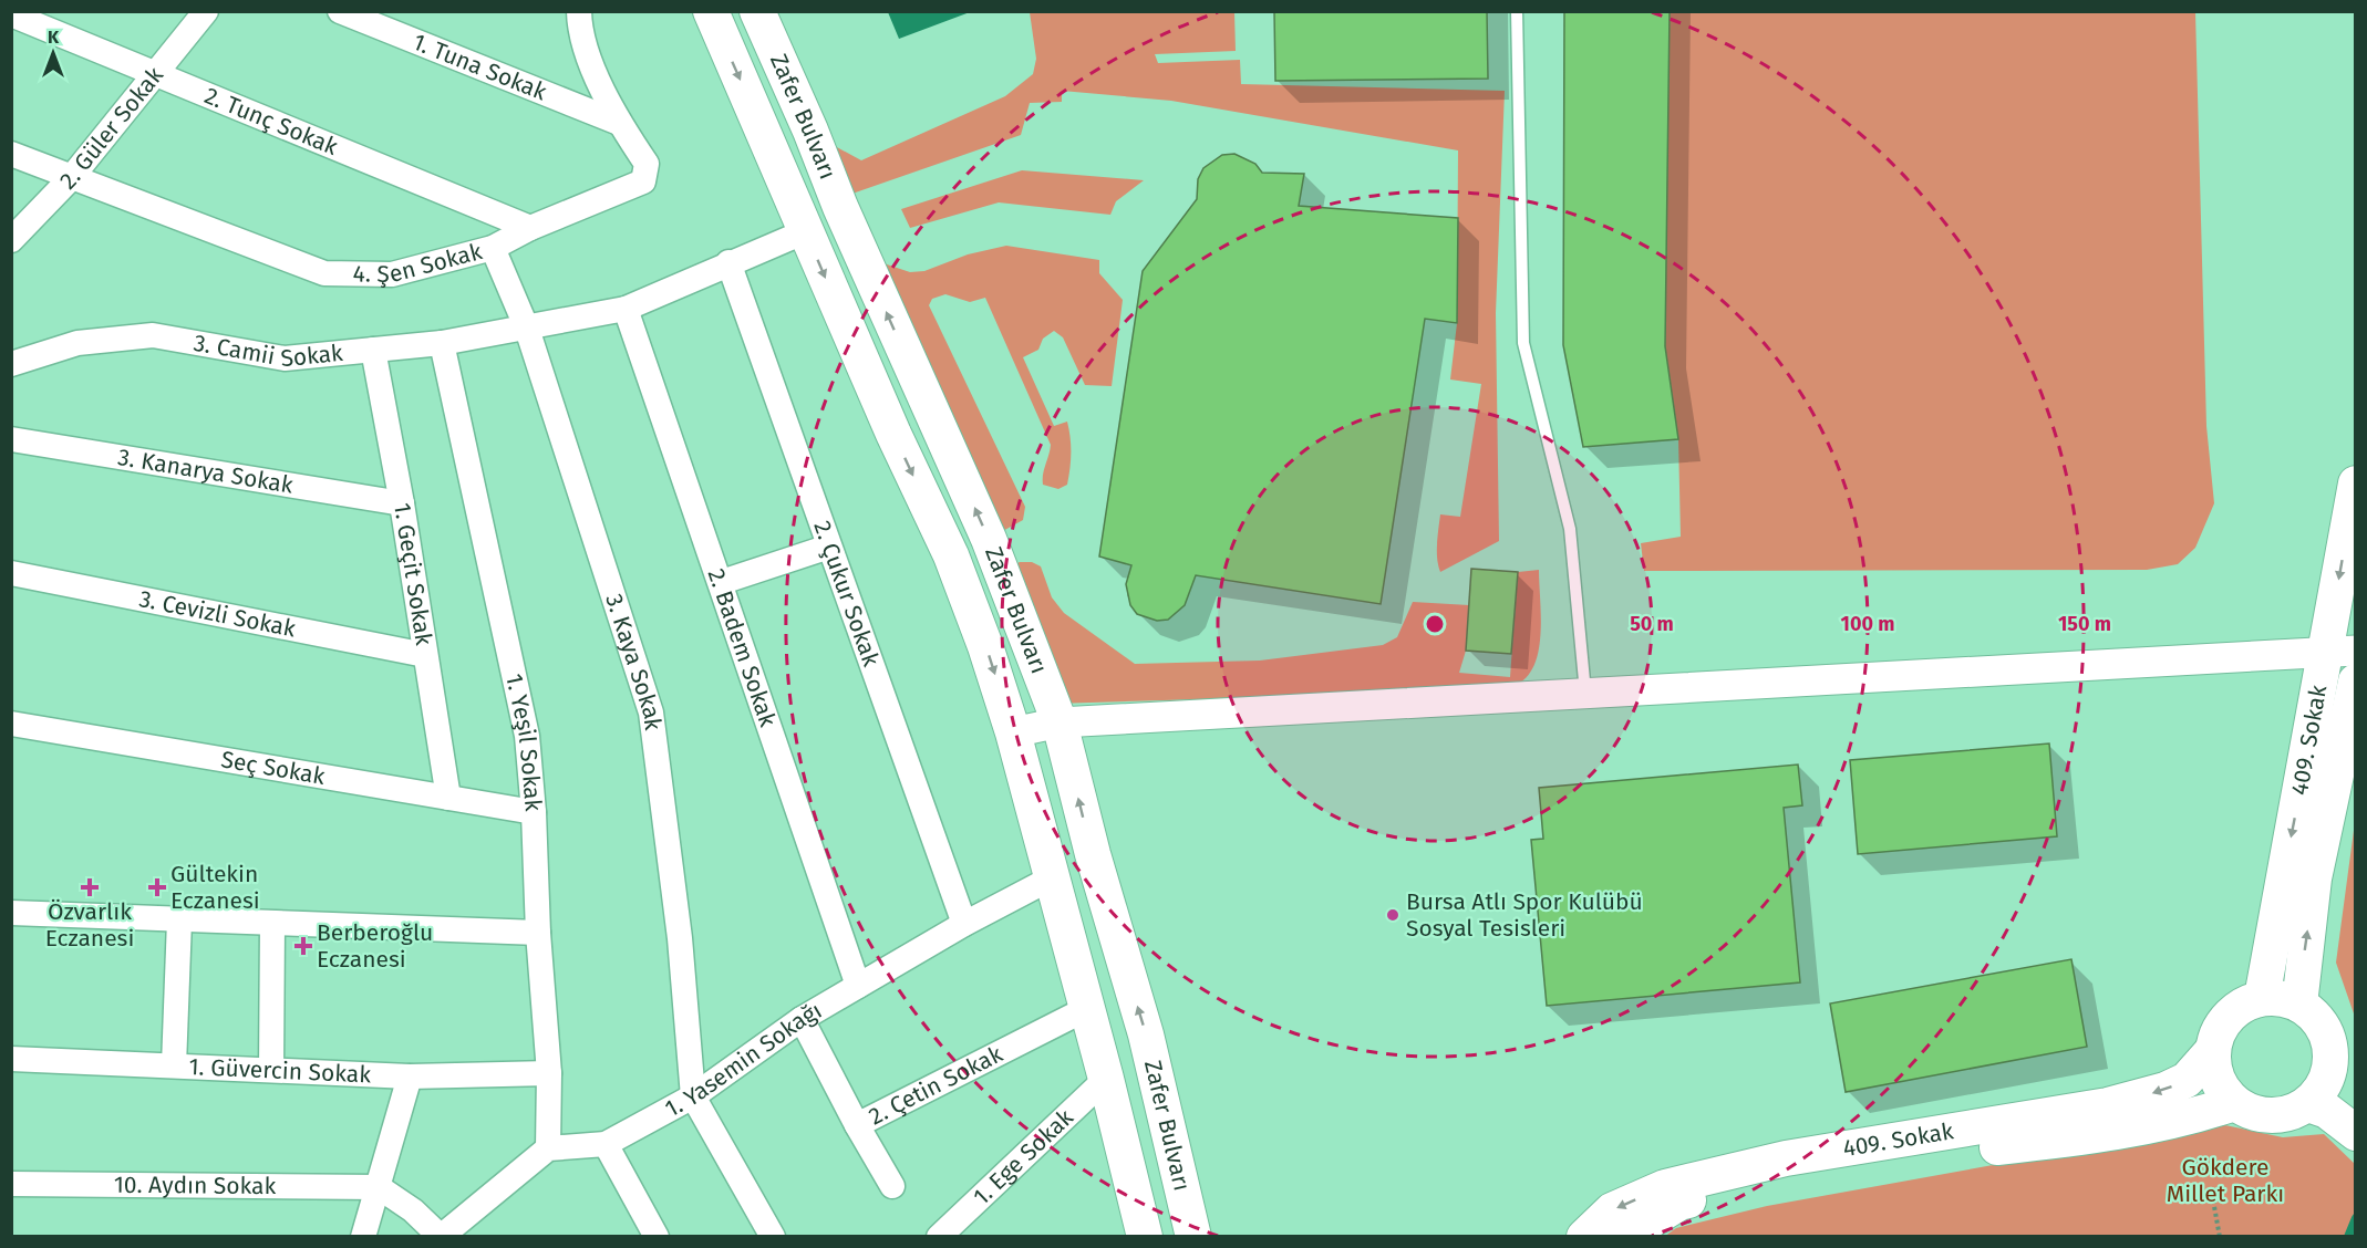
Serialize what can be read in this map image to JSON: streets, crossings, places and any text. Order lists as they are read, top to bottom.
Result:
{
  "streets": {
    "main road": ["Zafer Bulvarı", "409. Sokak"],
    "street": [
      "1. Tuna Sokak",
      "2. Tunç Sokak",
      "2. Güler Sokak",
      "4. Şen Sokak",
      "3. Camii Sokak",
      "3. Kanarya Sokak",
      "1. Geçit Sokak",
      "2. Çukur Sokak",
      "3. Cevizli Sokak",
      "2. Badem Sokak",
      "3. Kaya Sokak",
      "1. Yeşil Sokak",
      "Seç Sokak",
      "1. Yasemin Sokağı",
      "1. Güvercin Sokak",
      "2. Çetin Sokak",
      "1. Ege Sokak",
      "10. Aydın Sokak"
    ]
  },
  "crossings": [
    ["1. Tuna Sokak", "4. Şen Sokak"],
    ["Zafer Bulvarı", "1. Yasemin Sokağı"],
    ["Zafer Bulvarı", "2. Çetin Sokak"],
    ["Zafer Bulvarı", "1. Ege Sokak"],
    ["2. Tunç Sokak", "2. Güler Sokak"],
    ["2. Tunç Sokak", "4. Şen Sokak"],
    ["2. Güler Sokak", "4. Şen Sokak"],
    ["4. Şen Sokak", "3. Kaya Sokak"],
    ["3. Camii Sokak", "1. Geçit Sokak"],
    ["3. Camii Sokak", "3. Kaya Sokak"],
    ["3. Camii Sokak", "1. Yeşil Sokak"],
    ["3. Kanarya Sokak", "1. Geçit Sokak"],
    ["1. Geçit Sokak", "3. Cevizli Sokak"],
    ["1. Geçit Sokak", "Seç Sokak"],
    ["2. Çukur Sokak", "1. Yasemin Sokağı"],
    ["2. Badem Sokak", "1. Yasemin Sokağı"],
    ["3. Kaya Sokak", "1. Yasemin Sokağı"],
    ["1. Yeşil Sokak", "Seç Sokak"],
    ["1. Yeşil Sokak", "1. Yasemin Sokağı"],
    ["1. Yeşil Sokak", "1. Güvercin Sokak"],
    ["1. Yasemin Sokağı", "2. Çetin Sokak"]
  ],
  "parks": ["Gökdere Millet Parkı"],
  "places": {
    "health": ["Özvarlık Eczanesi", "Gültekin Eczanesi", "Berberoğlu Eczanesi"],
    "other": ["Bursa Atlı Spor Kulübü Sosyal Tesisleri"]
  },
  "north": "top",
  "rings": ["50 m", "100 m", "150 m"]
}
